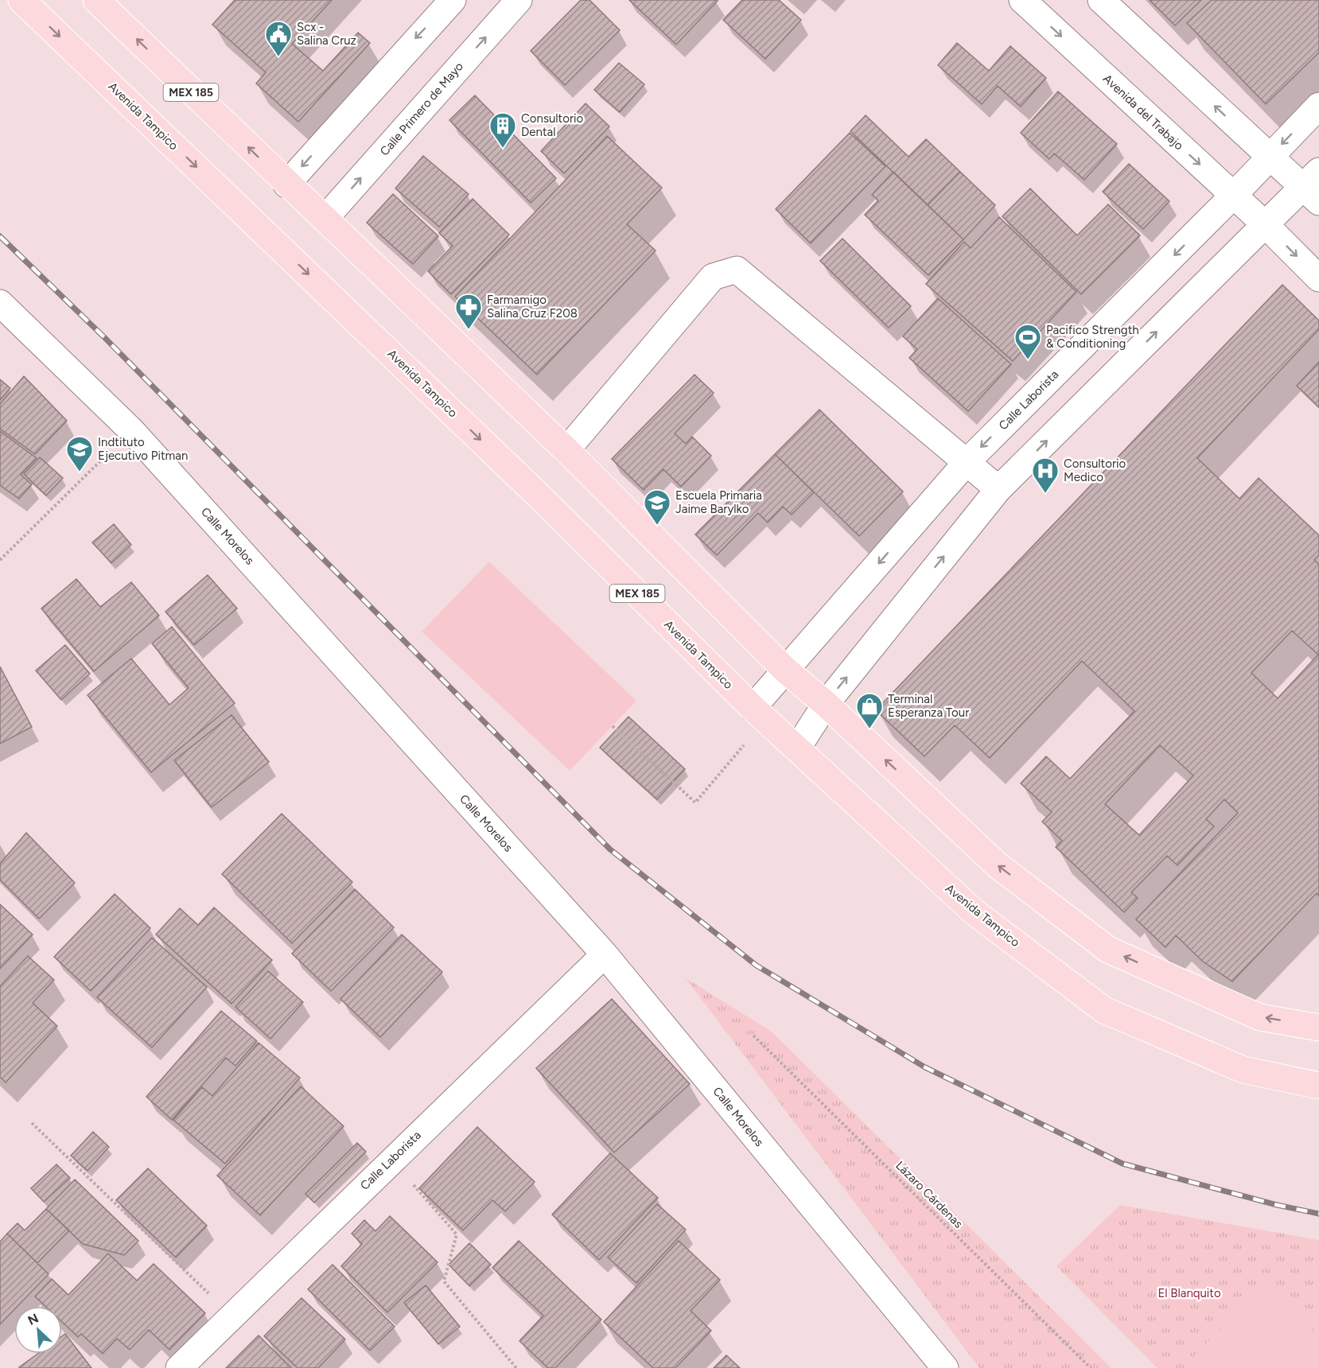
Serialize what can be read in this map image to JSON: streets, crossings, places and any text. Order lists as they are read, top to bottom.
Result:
{
  "streets": {
    "main road": ["MEX 185", "Avenida Tampico"],
    "street": [
      "Calle Primero de Mayo",
      "Avenida del Trabajo",
      "Calle Laborista",
      "Calle Morelos"
    ],
    "path": ["Lázaro Cárdenas"]
  },
  "crossings": [
    ["MEX 185", "Calle Primero de Mayo"],
    ["MEX 185", "Calle Laborista"],
    ["Avenida del Trabajo", "Calle Laborista"],
    ["Avenida Tampico", "Calle Laborista"],
    ["Calle Laborista", "Calle Morelos"]
  ],
  "parks": ["El Blanquito"],
  "places": {
    "public building": ["Scx - Salina Cruz"],
    "building": ["Consultorio Dental"],
    "pharmacy": ["Farmamigo Salina Cruz F208"],
    "sports": ["Pacifico Strength & Conditioning"],
    "school or university": ["Indtituto Ejecutivo Pitman", "Escuela Primaria Jaime Barylko"],
    "hospital": ["Consultorio Medico"],
    "shop": ["Terminal Esperanza Tour"]
  },
  "north": "top left"
}
